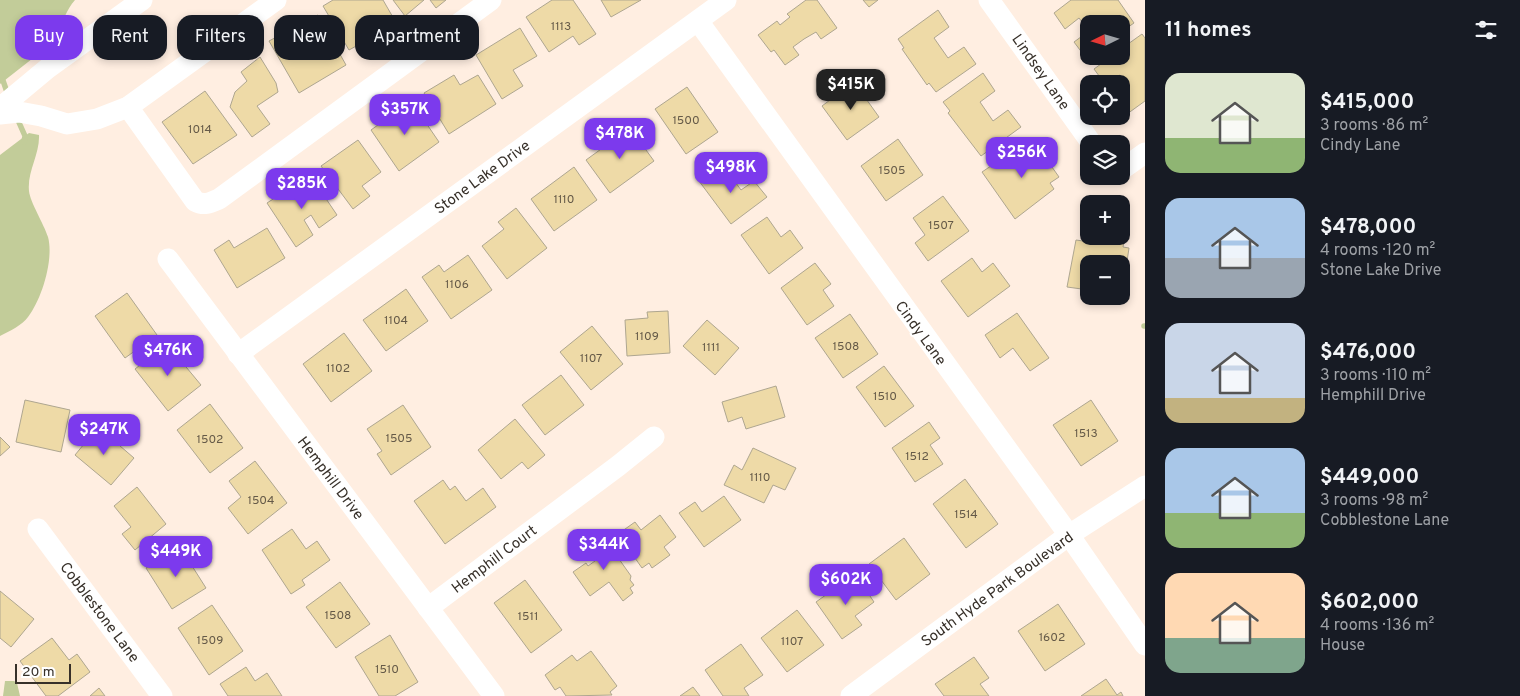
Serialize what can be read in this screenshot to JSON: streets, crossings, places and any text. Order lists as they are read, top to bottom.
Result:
{
  "streets": {
    "street": [
      "Lindsey Lane",
      "Stone Lake Drive",
      "Cindy Lane",
      "Hemphill Drive",
      "Hemphill Court",
      "South Hyde Park Boulevard",
      "Cobblestone Lane"
    ]
  },
  "crossings": [
    ["Stone Lake Drive", "Cindy Lane"],
    ["Stone Lake Drive", "Hemphill Drive"],
    ["Cindy Lane", "South Hyde Park Boulevard"],
    ["Hemphill Drive", "Hemphill Court"]
  ],
  "house_numbers": [
    "1113",
    "1500",
    "1014",
    "1505",
    "1110",
    "1507",
    "1106",
    "1104",
    "1109",
    "1508",
    "1111",
    "1107",
    "1102",
    "1510",
    "1513",
    "1505",
    "1502",
    "1512",
    "1110",
    "1504",
    "1514",
    "1508",
    "1511",
    "1602",
    "1509",
    "1107",
    "1510"
  ],
  "scale_bar": "20 m",
  "north": "left",
  "page": {
    "heading": "11 homes",
    "map_buttons": ["+", "−"],
    "chip": [
      "Buy",
      "Rent",
      "Filters",
      "New",
      "Apartment"
    ],
    "list": [
      {
        "name": "$415,000",
        "note": "3 rooms · 86 m² · Cindy Lane"
      },
      {
        "name": "$478,000",
        "note": "4 rooms · 120 m² · Stone Lake Drive"
      },
      {
        "name": "$476,000",
        "note": "3 rooms · 110 m² · Hemphill Drive"
      },
      {
        "name": "$449,000",
        "note": "3 rooms · 98 m² · Cobblestone Lane"
      },
      {
        "name": "$602,000",
        "note": "4 rooms · 136 m² · House"
      }
    ],
    "price": [
      "$415K",
      "$357K",
      "$478K",
      "$256K",
      "$498K",
      "$285K",
      "$476K",
      "$247K",
      "$344K",
      "$449K",
      "$602K"
    ],
    "scale": "20 m"
  }
}
